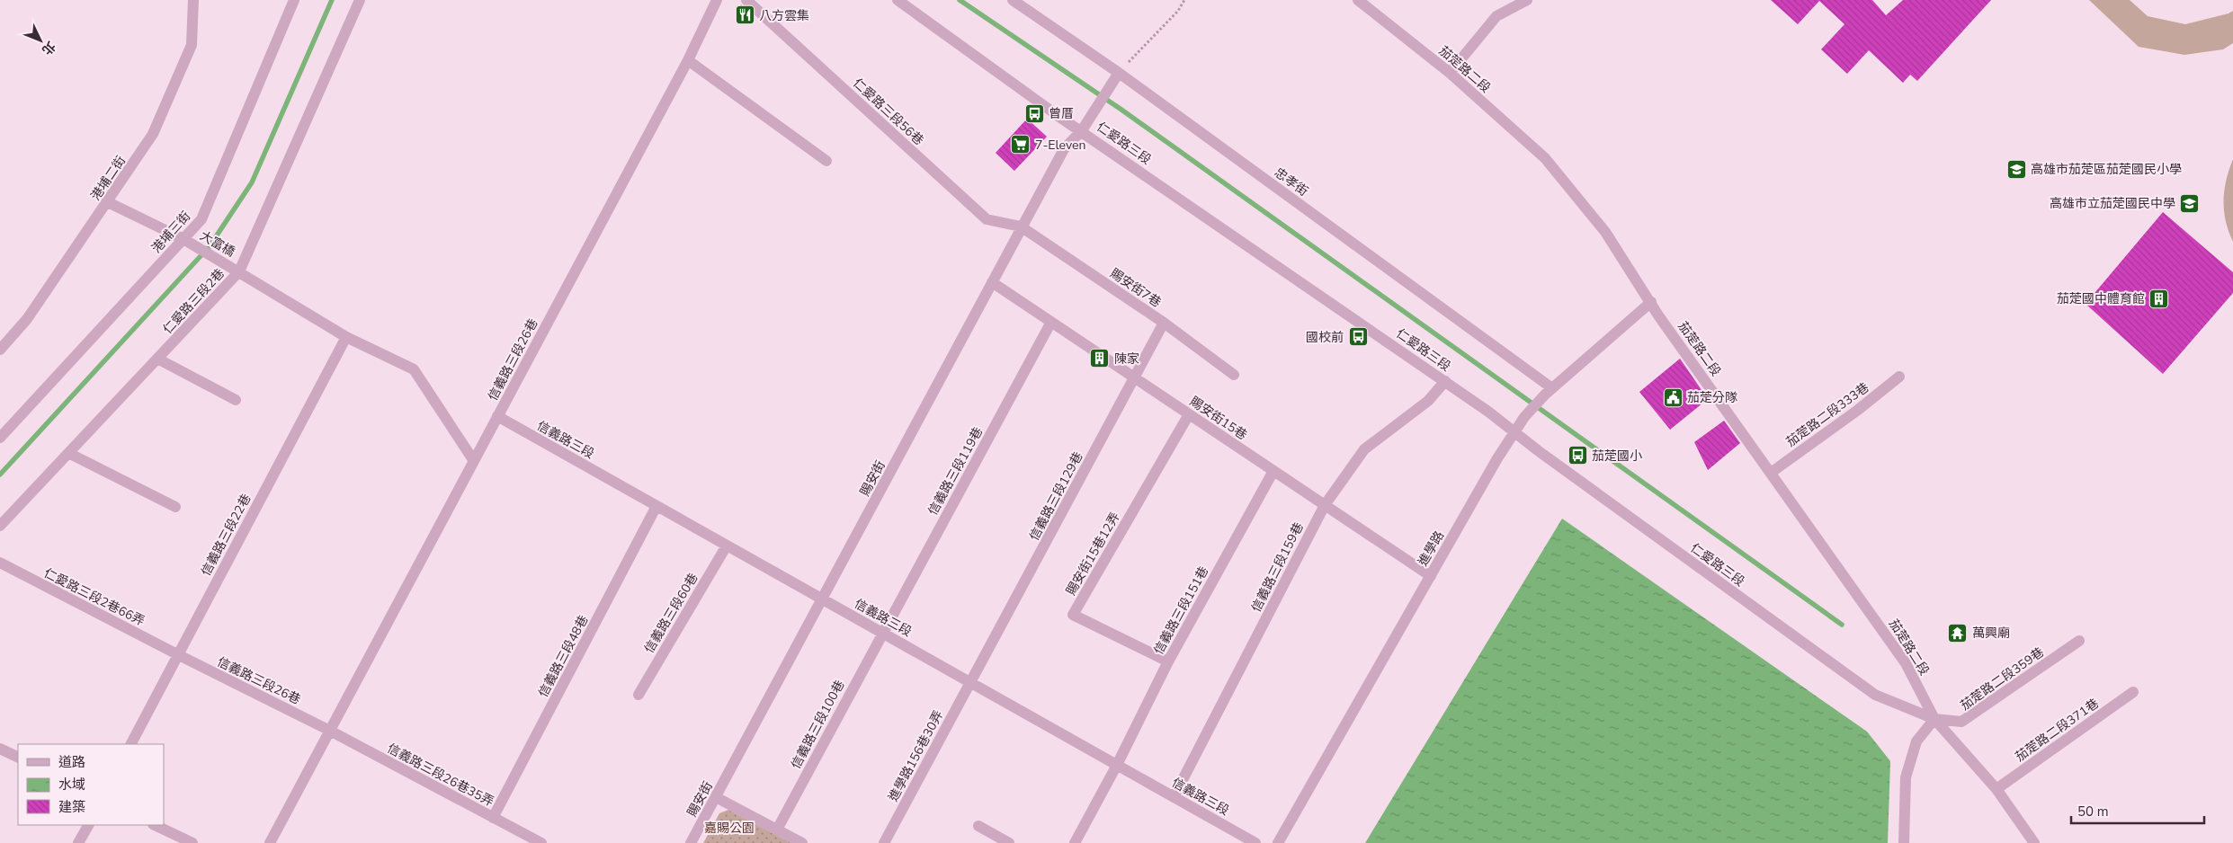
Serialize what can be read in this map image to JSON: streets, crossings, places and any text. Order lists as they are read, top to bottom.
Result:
{
  "streets": {
    "street": [
      "茄萣路二段",
      "仁愛路三段56巷",
      "仁愛路三段",
      "港埔二街",
      "忠孝街",
      "港埔三街",
      "大富橋",
      "賜安街7巷",
      "仁愛路三段2巷",
      "信義路三段26巷",
      "茄萣路二段333巷",
      "賜安街15巷",
      "信義路三段",
      "信義路三段119巷",
      "賜安街",
      "信義路三段129巷",
      "信義路三段22巷",
      "進學路",
      "賜安街15巷12弄",
      "信義路三段159巷",
      "仁愛路三段2巷66弄",
      "信義路三段151巷",
      "信義路三段60巷",
      "信義路三段48巷",
      "茄萣路二段359巷",
      "信義路三段100巷",
      "茄萣路二段371巷",
      "進學路156巷30弄",
      "信義路三段26巷35弄"
    ]
  },
  "crossings": [
    ["茄萣路二段", "仁愛路三段"],
    ["茄萣路二段", "茄萣路二段333巷"],
    ["茄萣路二段", "進學路"],
    ["茄萣路二段", "茄萣路二段359巷"],
    ["茄萣路二段", "茄萣路二段371巷"],
    ["仁愛路三段56巷", "賜安街7巷"],
    ["仁愛路三段56巷", "賜安街"],
    ["仁愛路三段", "賜安街"],
    ["仁愛路三段", "進學路"],
    ["仁愛路三段", "信義路三段159巷"],
    ["仁愛路三段", "茄萣路二段359巷"],
    ["忠孝街", "賜安街"],
    ["忠孝街", "進學路"],
    ["港埔三街", "大富橋"],
    ["大富橋", "仁愛路三段2巷"],
    ["賜安街7巷", "賜安街"],
    ["賜安街7巷", "信義路三段129巷"],
    ["信義路三段26巷", "信義路三段"],
    ["信義路三段26巷", "信義路三段22巷"],
    ["信義路三段26巷", "仁愛路三段2巷66弄"],
    ["信義路三段26巷", "信義路三段26巷35弄"],
    ["賜安街15巷", "信義路三段119巷"],
    ["賜安街15巷", "賜安街"],
    ["賜安街15巷", "信義路三段129巷"],
    ["賜安街15巷", "進學路"],
    ["賜安街15巷", "賜安街15巷12弄"],
    ["賜安街15巷", "信義路三段159巷"],
    ["賜安街15巷", "信義路三段151巷"],
    ["信義路三段", "信義路三段119巷"],
    ["信義路三段", "賜安街"],
    ["信義路三段", "信義路三段129巷"],
    ["信義路三段", "信義路三段159巷"],
    ["信義路三段", "信義路三段151巷"],
    ["信義路三段", "信義路三段60巷"],
    ["信義路三段", "信義路三段48巷"],
    ["信義路三段", "信義路三段100巷"],
    ["信義路三段", "進學路156巷30弄"],
    ["信義路三段119巷", "信義路三段100巷"],
    ["信義路三段129巷", "進學路156巷30弄"],
    ["信義路三段22巷", "仁愛路三段2巷66弄"],
    ["賜安街15巷12弄", "信義路三段151巷"],
    ["信義路三段48巷", "信義路三段26巷35弄"]
  ],
  "parks": ["嘉賜公園"],
  "places": {
    "restaurant": ["八方雲集"],
    "bus stop": ["曾厝", "國校前", "茄萣國小"],
    "supermarket": ["7-Eleven"],
    "school or university": ["高雄市茄萣區茄萣國民小學", "高雄市立茄萣國民中學"],
    "building": ["茄萣國中體育館", "陳家"],
    "public building": ["茄萣分隊"],
    "temple": ["萬興廟"]
  },
  "legend": ["道路", "水域", "建築"],
  "scale_bar": "50 m",
  "north": "bottom right"
}
